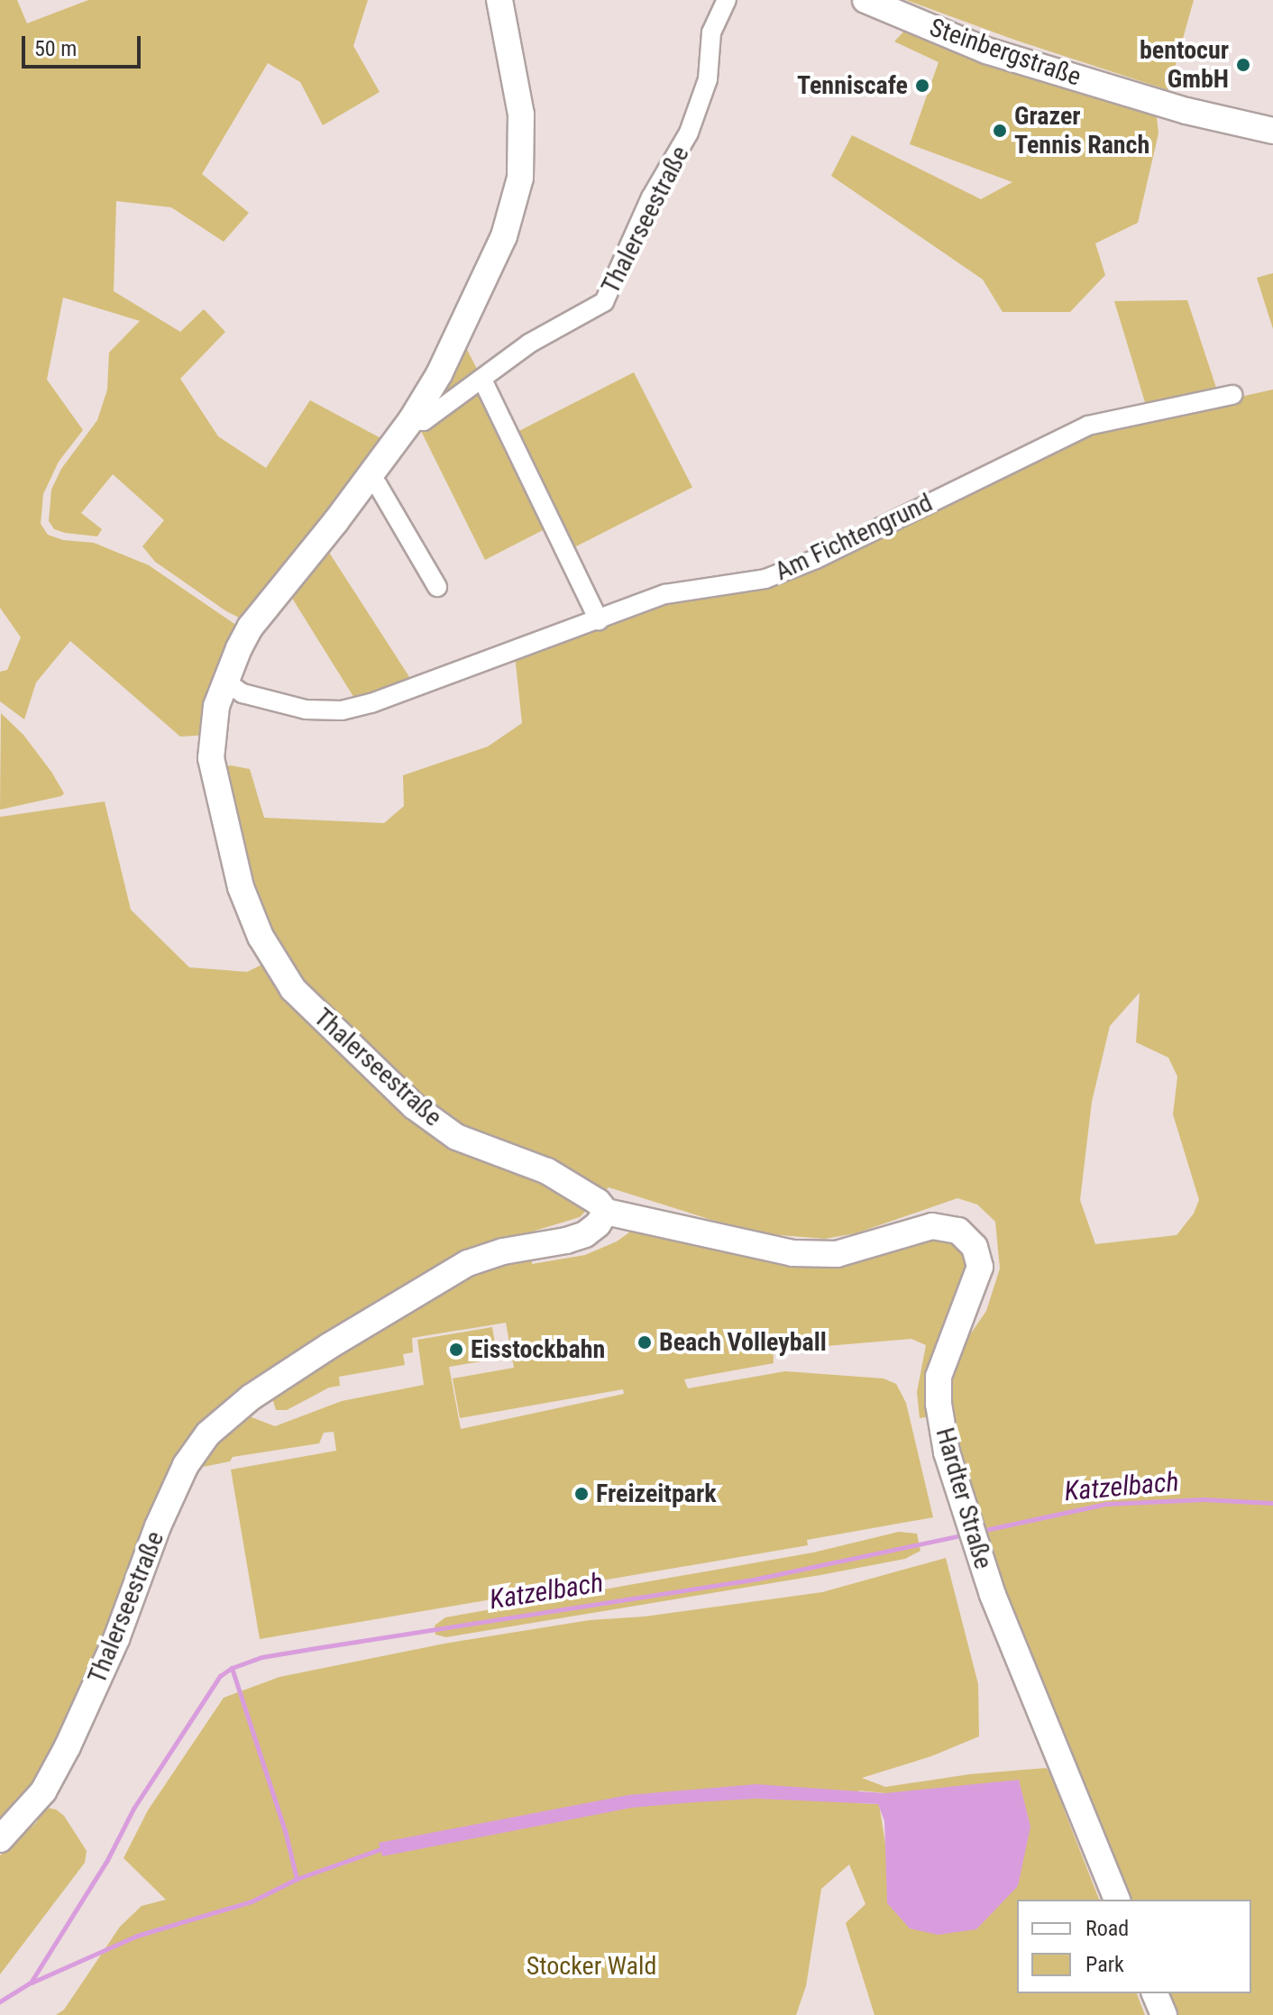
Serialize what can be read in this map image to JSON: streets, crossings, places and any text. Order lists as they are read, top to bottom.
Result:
{
  "streets": {
    "main road": ["Steinbergstraße", "Thalerseestraße", "Hardter Straße"],
    "street": ["Am Fichtengrund"]
  },
  "crossings": [
    ["Thalerseestraße", "Am Fichtengrund"],
    ["Thalerseestraße", "Hardter Straße"]
  ],
  "water": ["Katzelbach"],
  "parks": ["Stocker Wald"],
  "places": [
    "bentocur GmbH",
    "Tenniscafe",
    "Grazer Tennis Ranch",
    "Beach Volleyball",
    "Eisstockbahn",
    "Freizeitpark"
  ],
  "legend": ["Road", "Park"],
  "scale_bar": "50 m"
}
